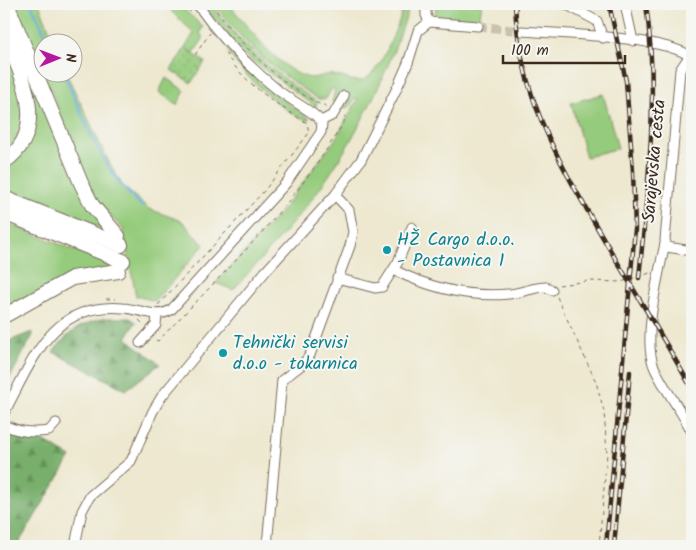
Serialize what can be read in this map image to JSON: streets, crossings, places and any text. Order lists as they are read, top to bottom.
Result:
{
  "streets": {
    "street": ["Sarajevska cesta"]
  },
  "places": ["HŽ Cargo d.o.o. - Postavnica 1", "Tehnički servisi d.o.o - tokarnica"],
  "scale_bar": "100 m",
  "north": "right"
}
